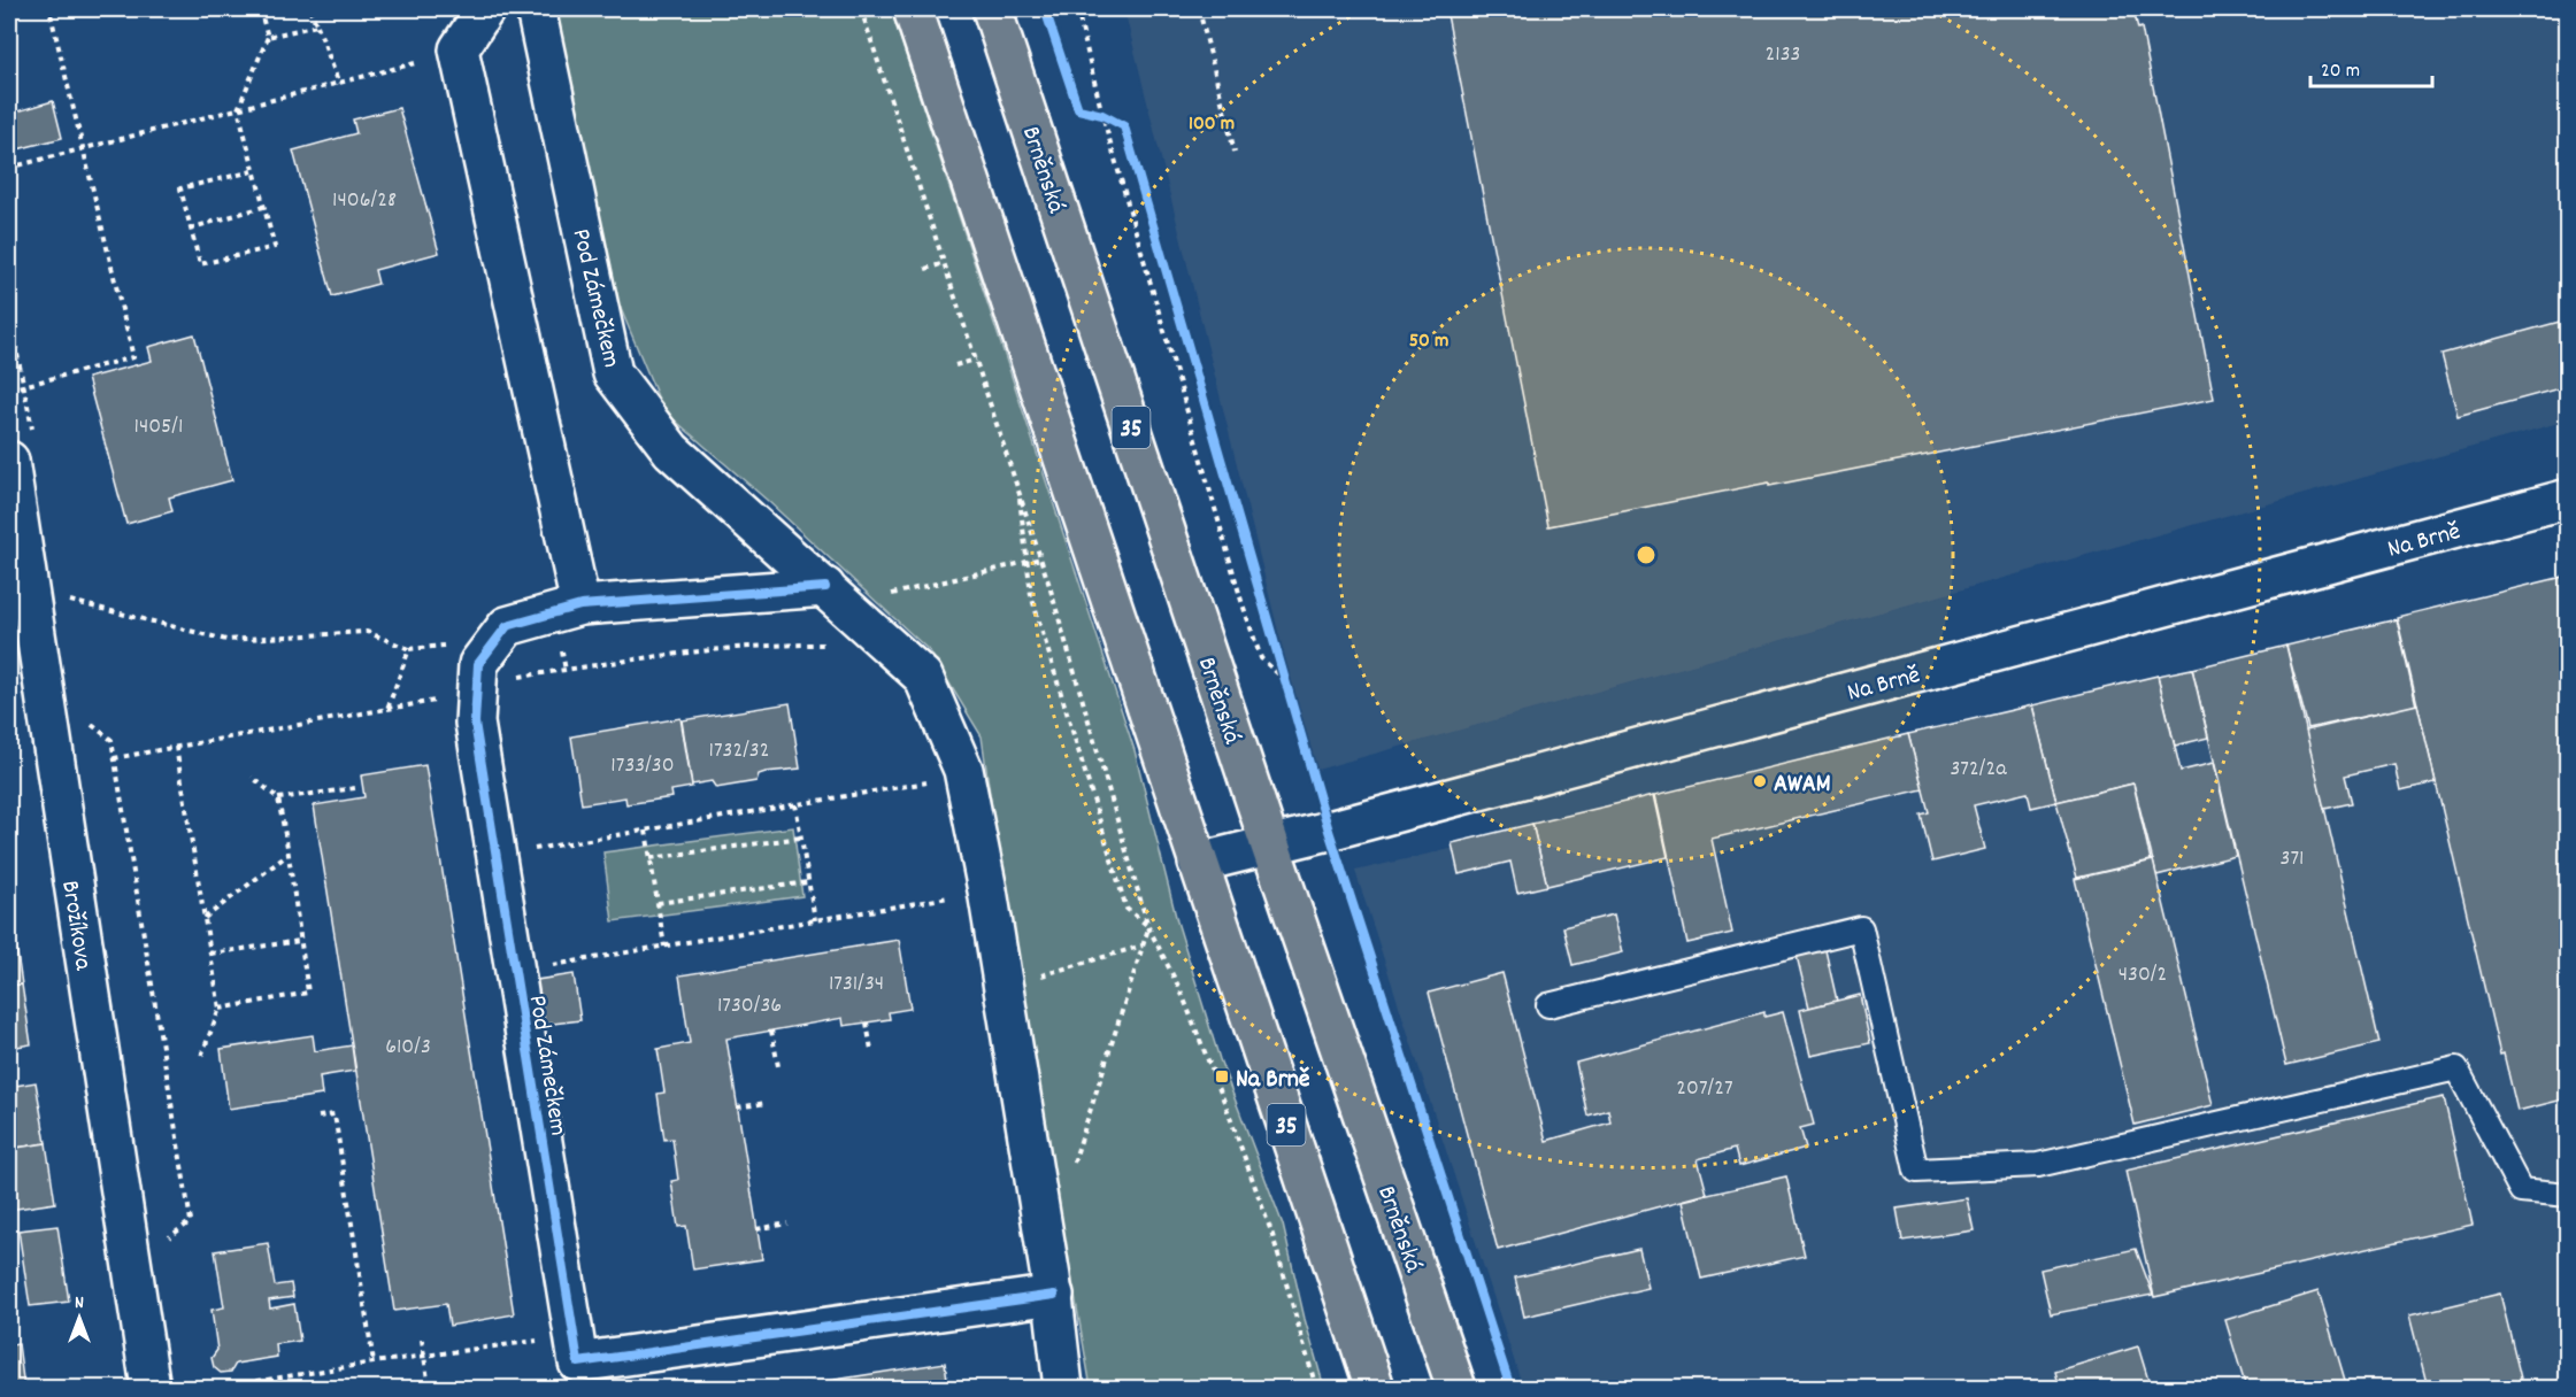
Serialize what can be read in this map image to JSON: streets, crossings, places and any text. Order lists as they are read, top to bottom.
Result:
{
  "streets": {
    "main road": ["Brněnská", "35"],
    "street": ["Pod Zámečkem", "Na Brně", "Brožíkova"]
  },
  "crossings": [
    ["Brněnská", "Na Brně"],
    ["35", "Na Brně"]
  ],
  "places": {
    "other": ["AWAM"],
    "transit": ["Na Brně"]
  },
  "house_numbers": [
    "2133",
    "1406/28",
    "1405/1",
    "1732/32",
    "1733/30",
    "372/2a",
    "371",
    "430/2",
    "1731/34",
    "1730/36",
    "610/3",
    "207/27"
  ],
  "scale_bar": "20 m",
  "north": "top",
  "rings": ["100 m", "50 m"]
}
